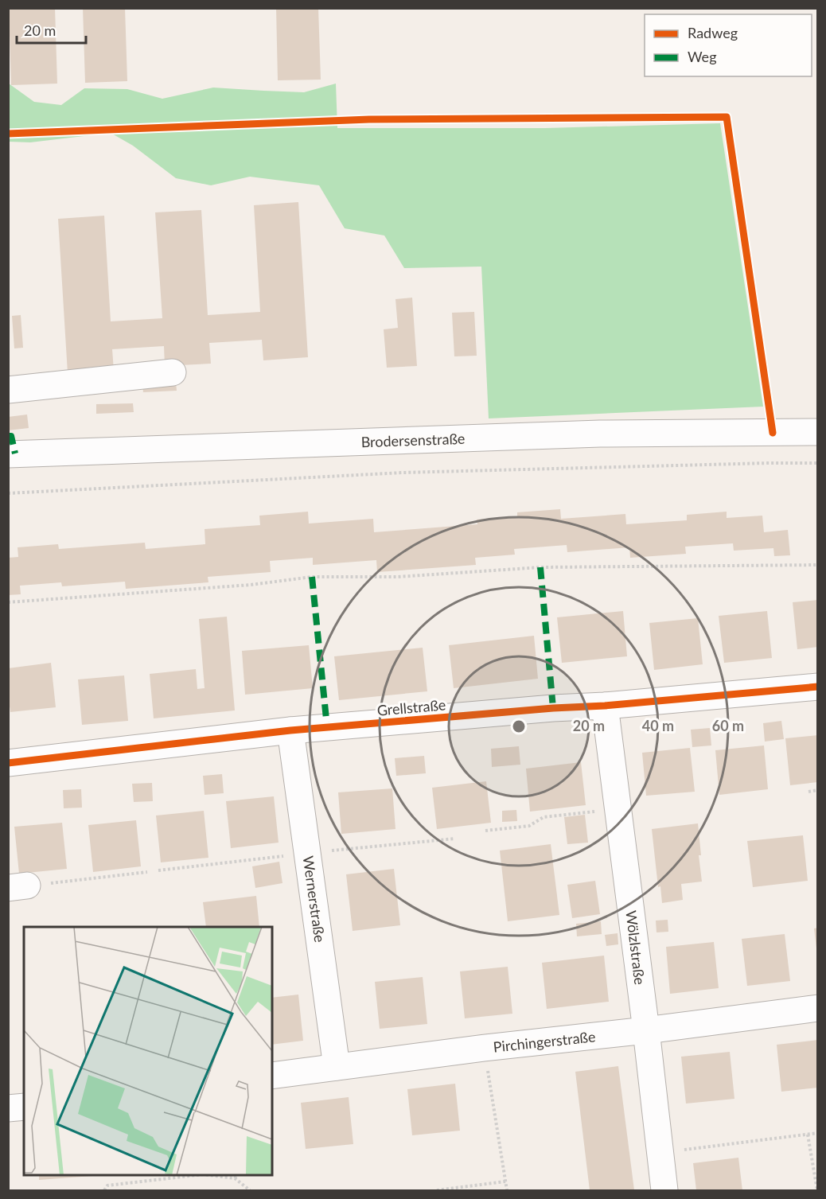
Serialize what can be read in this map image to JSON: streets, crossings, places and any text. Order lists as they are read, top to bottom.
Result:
{
  "streets": {
    "street": [
      "Brodersenstraße",
      "Grellstraße",
      "Wernerstraße",
      "Wölzlstraße",
      "Pirchingerstraße"
    ]
  },
  "crossings": [
    ["Grellstraße", "Wernerstraße"],
    ["Grellstraße", "Wölzlstraße"],
    ["Wernerstraße", "Pirchingerstraße"],
    ["Wölzlstraße", "Pirchingerstraße"]
  ],
  "legend": ["Radweg", "Weg"],
  "scale_bar": "20 m",
  "rings": ["20 m", "40 m", "60 m"]
}
